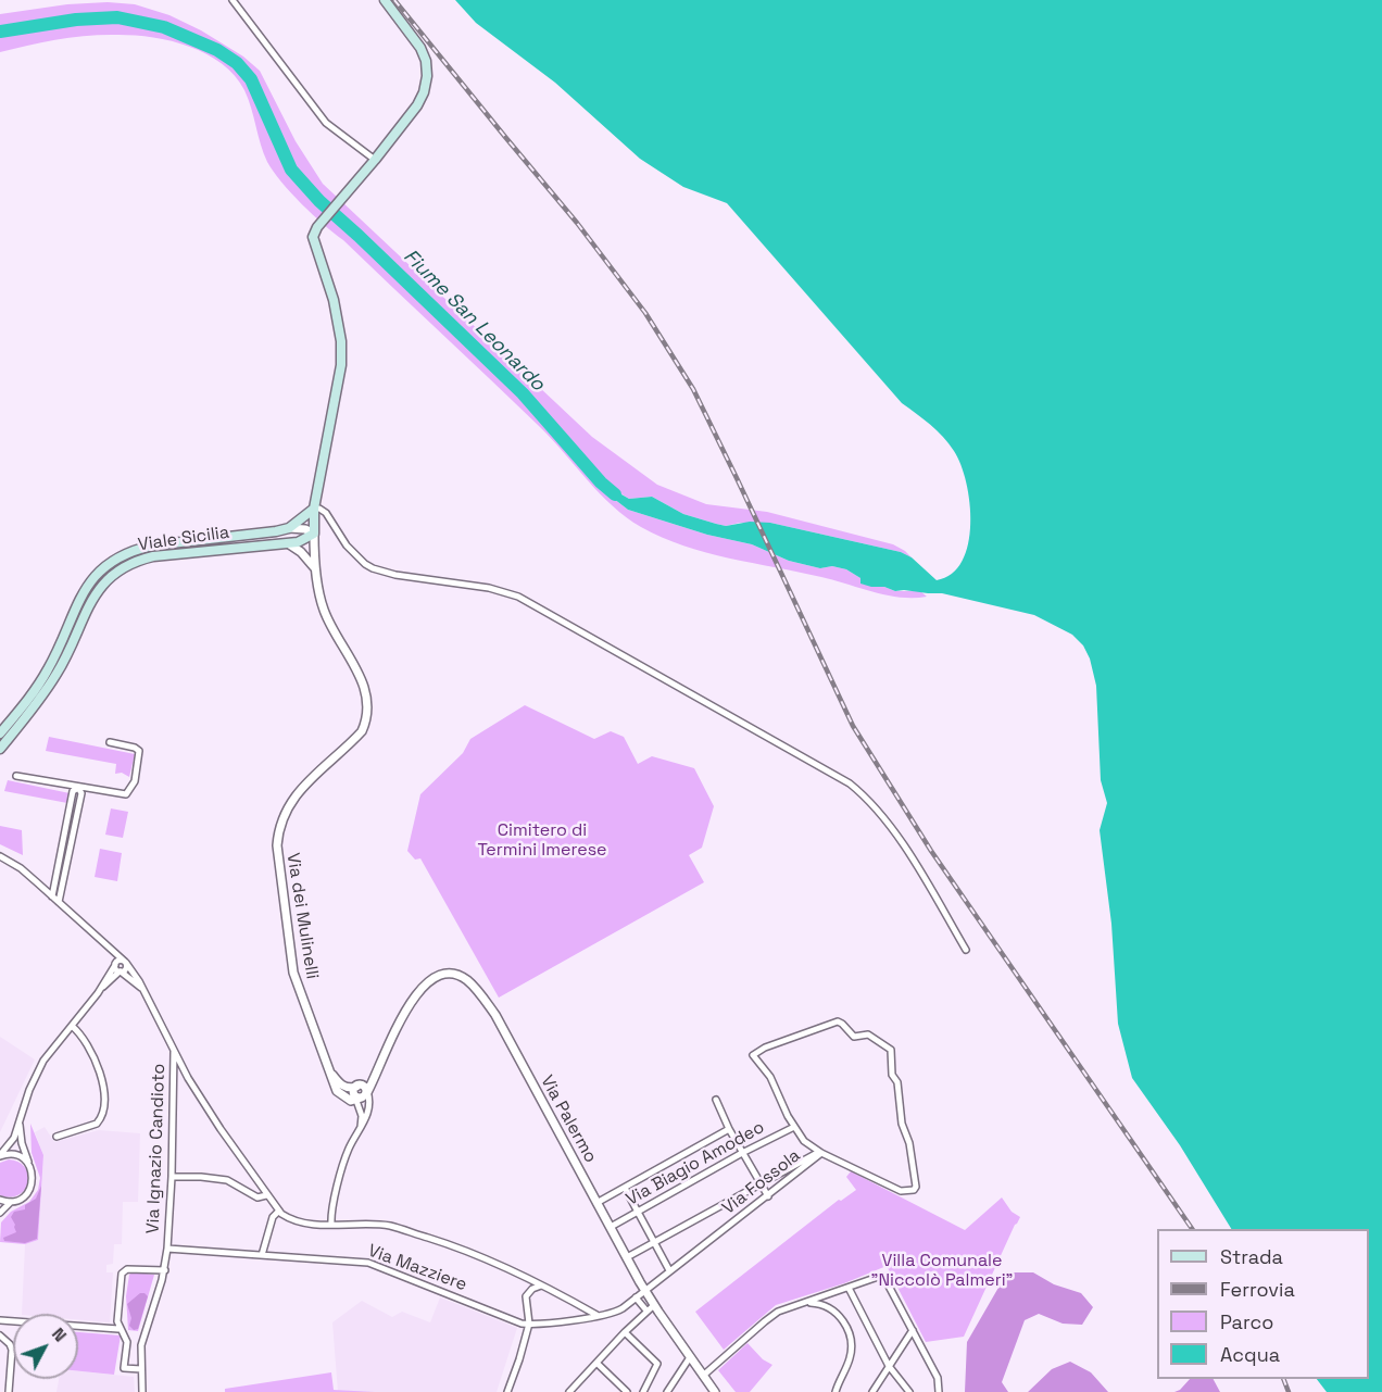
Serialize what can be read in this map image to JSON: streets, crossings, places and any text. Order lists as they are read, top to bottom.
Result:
{
  "streets": {
    "main road": ["Viale Sicilia"],
    "street": [
      "Via dei Mulinelli",
      "Via Palermo",
      "Via Ignazio Candioto",
      "Via Biagio Amodeo",
      "Via Fossola",
      "Via Mazziere"
    ]
  },
  "crossings": [
    ["Viale Sicilia", "Via dei Mulinelli"],
    ["Via dei Mulinelli", "Via Palermo"],
    ["Via Palermo", "Via Biagio Amodeo"],
    ["Via Palermo", "Via Fossola"],
    ["Via Palermo", "Via Mazziere"],
    ["Via Ignazio Candioto", "Via Mazziere"],
    ["Via Biagio Amodeo", "Via Fossola"],
    ["Via Fossola", "Via Mazziere"]
  ],
  "water": ["Fiume San Leonardo"],
  "parks": ["Cimitero di Termini Imerese", "Villa Comunale \"Niccolò Palmeri\""],
  "legend": [
    "Strada",
    "Ferrovia",
    "Parco",
    "Acqua"
  ],
  "north": "top right"
}
